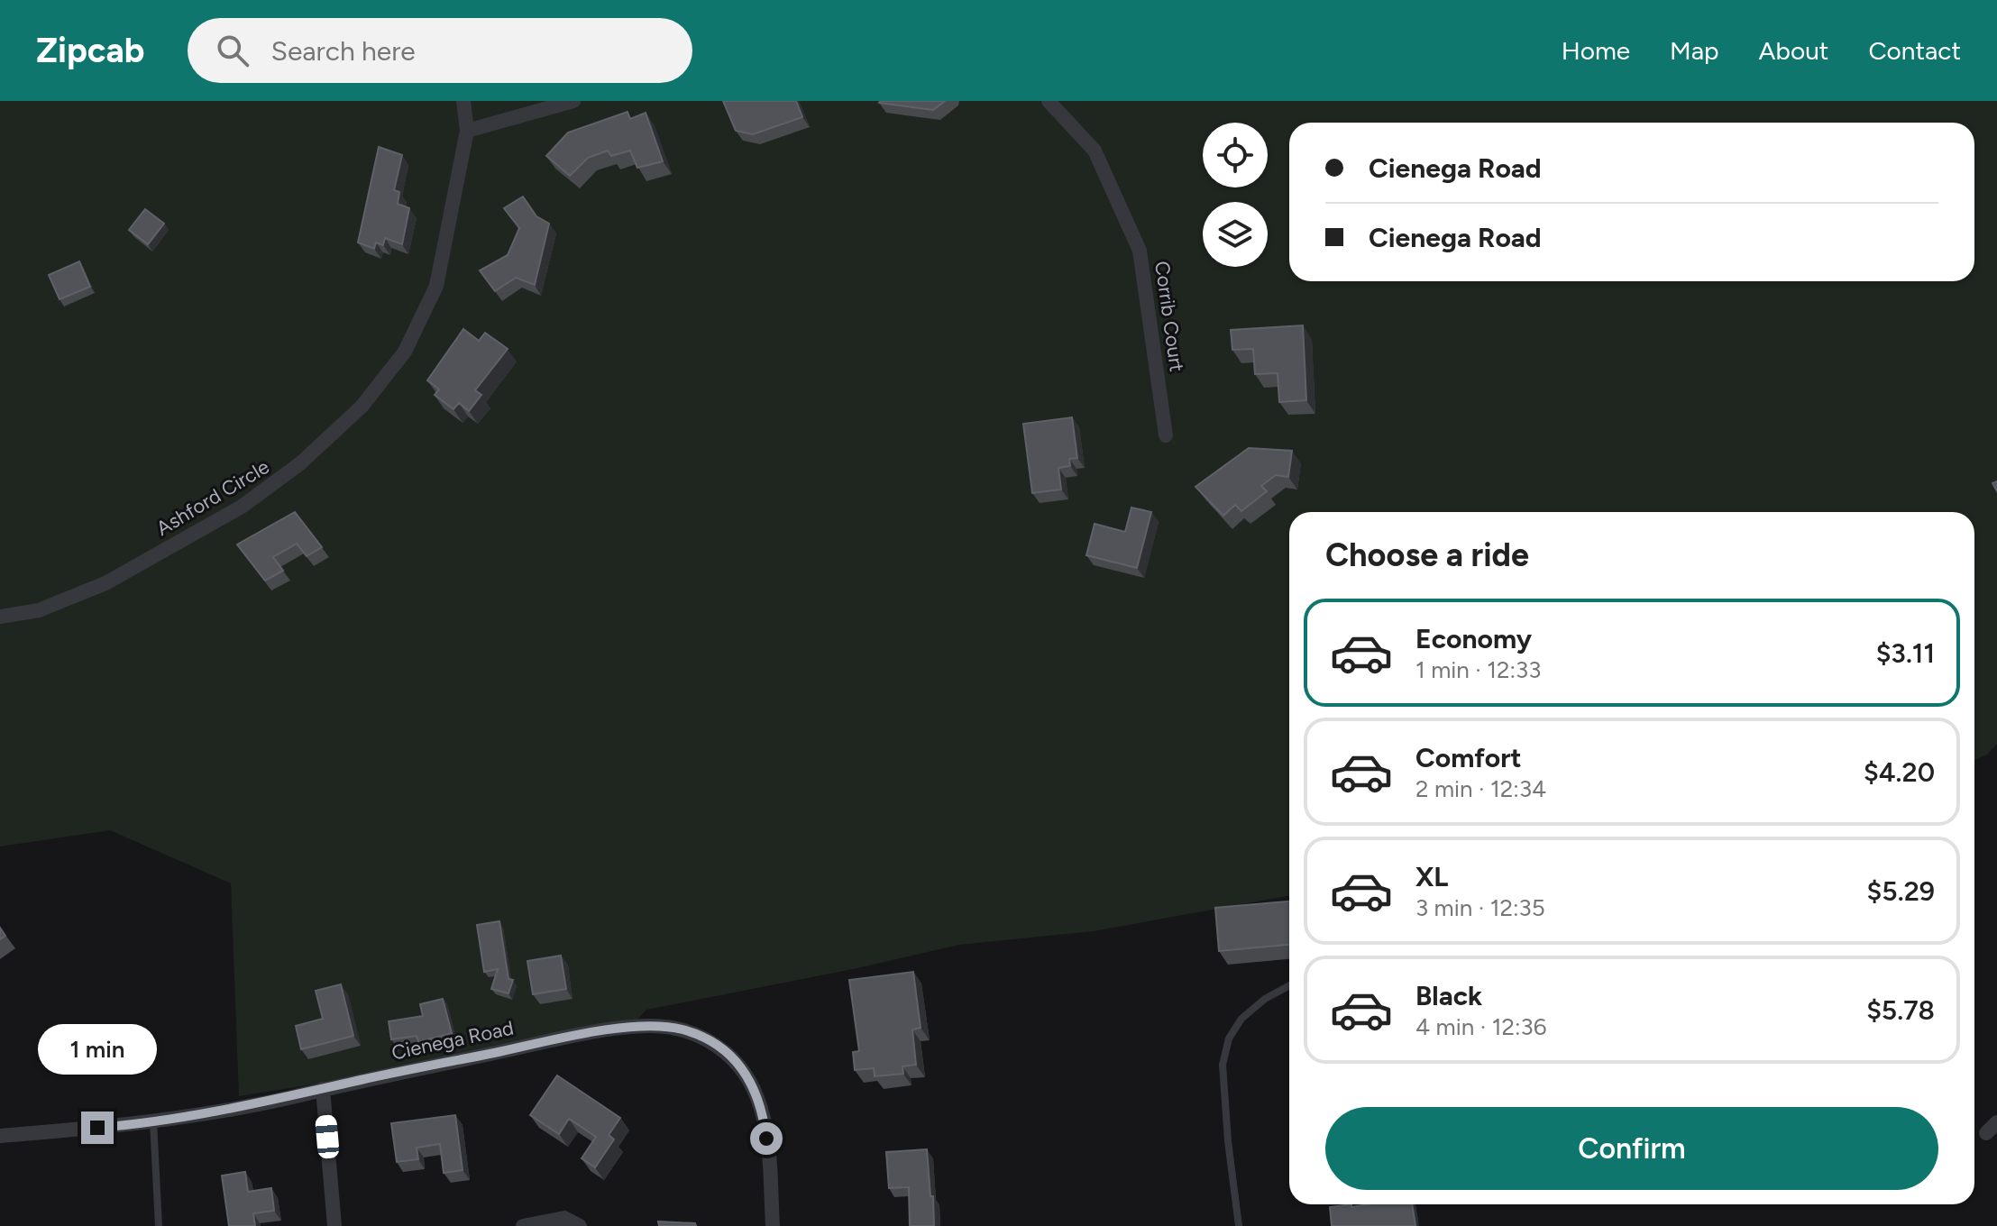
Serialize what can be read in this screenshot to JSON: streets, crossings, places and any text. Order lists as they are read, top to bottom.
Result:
{
  "streets": {
    "street": ["Corrib Court", "Ashford Circle", "Cienega Road"]
  },
  "page": {
    "header": "Zipcab",
    "search": "Search here",
    "nav": [
      "Home",
      "Map",
      "About",
      "Contact"
    ],
    "banner": ["Cienega Road", "Cienega Road"],
    "heading": "Choose a ride",
    "list": [
      {
        "name": "Economy",
        "note": "1 min · 12:33",
        "value": "$3.11"
      },
      {
        "name": "Comfort",
        "note": "2 min · 12:34",
        "value": "$4.20"
      },
      {
        "name": "XL",
        "note": "3 min · 12:35",
        "value": "$5.29"
      },
      {
        "name": "Black",
        "note": "4 min · 12:36",
        "value": "$5.78"
      }
    ],
    "bubble": "1 min",
    "buttons": "Confirm"
  }
}
